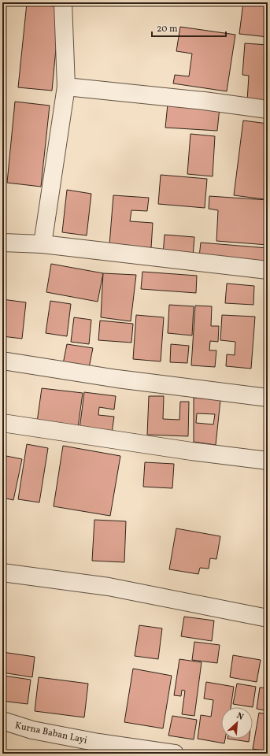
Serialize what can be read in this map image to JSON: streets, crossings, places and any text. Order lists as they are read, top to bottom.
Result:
{
  "streets": {
    "street": ["Kurna Baban Layi"]
  },
  "scale_bar": "20 m",
  "north": "top right"
}
